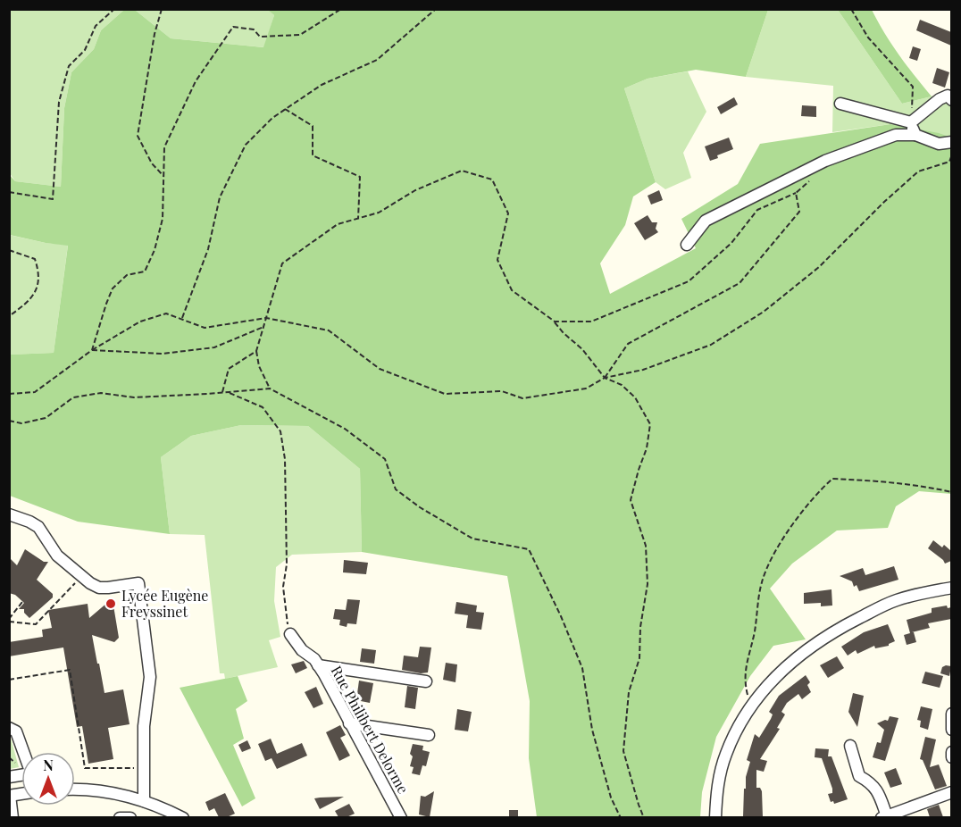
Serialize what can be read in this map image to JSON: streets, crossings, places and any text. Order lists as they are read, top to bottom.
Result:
{
  "streets": {
    "street": ["Rue Philibert Delorme"]
  },
  "places": ["Lycée Eugène Freyssinet"],
  "north": "top"
}
